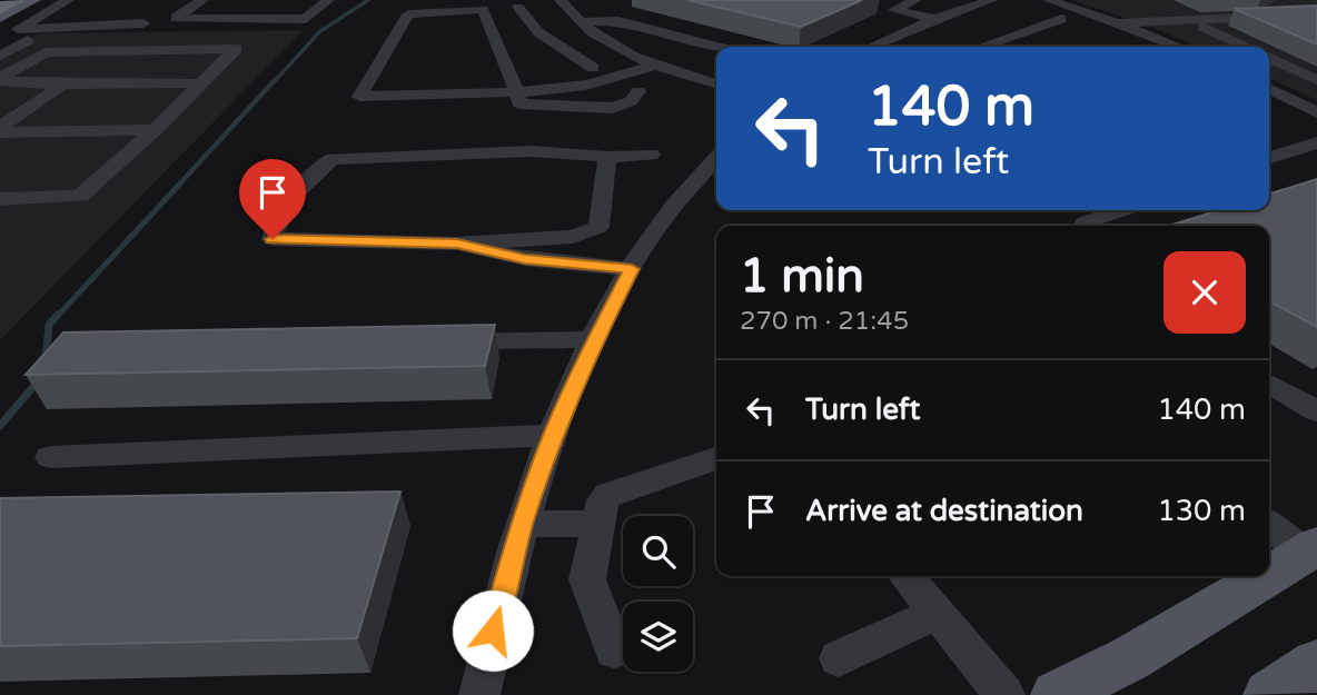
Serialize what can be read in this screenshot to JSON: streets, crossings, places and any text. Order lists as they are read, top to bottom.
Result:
{
  "page": {
    "turn": ["140 m", "Turn left"],
    "heading": ["1 min", "270 m · 21:45"],
    "list": [
      {
        "name": "Turn left",
        "value": "140 m"
      },
      {
        "name": "Arrive at destination",
        "value": "130 m"
      }
    ]
  }
}
